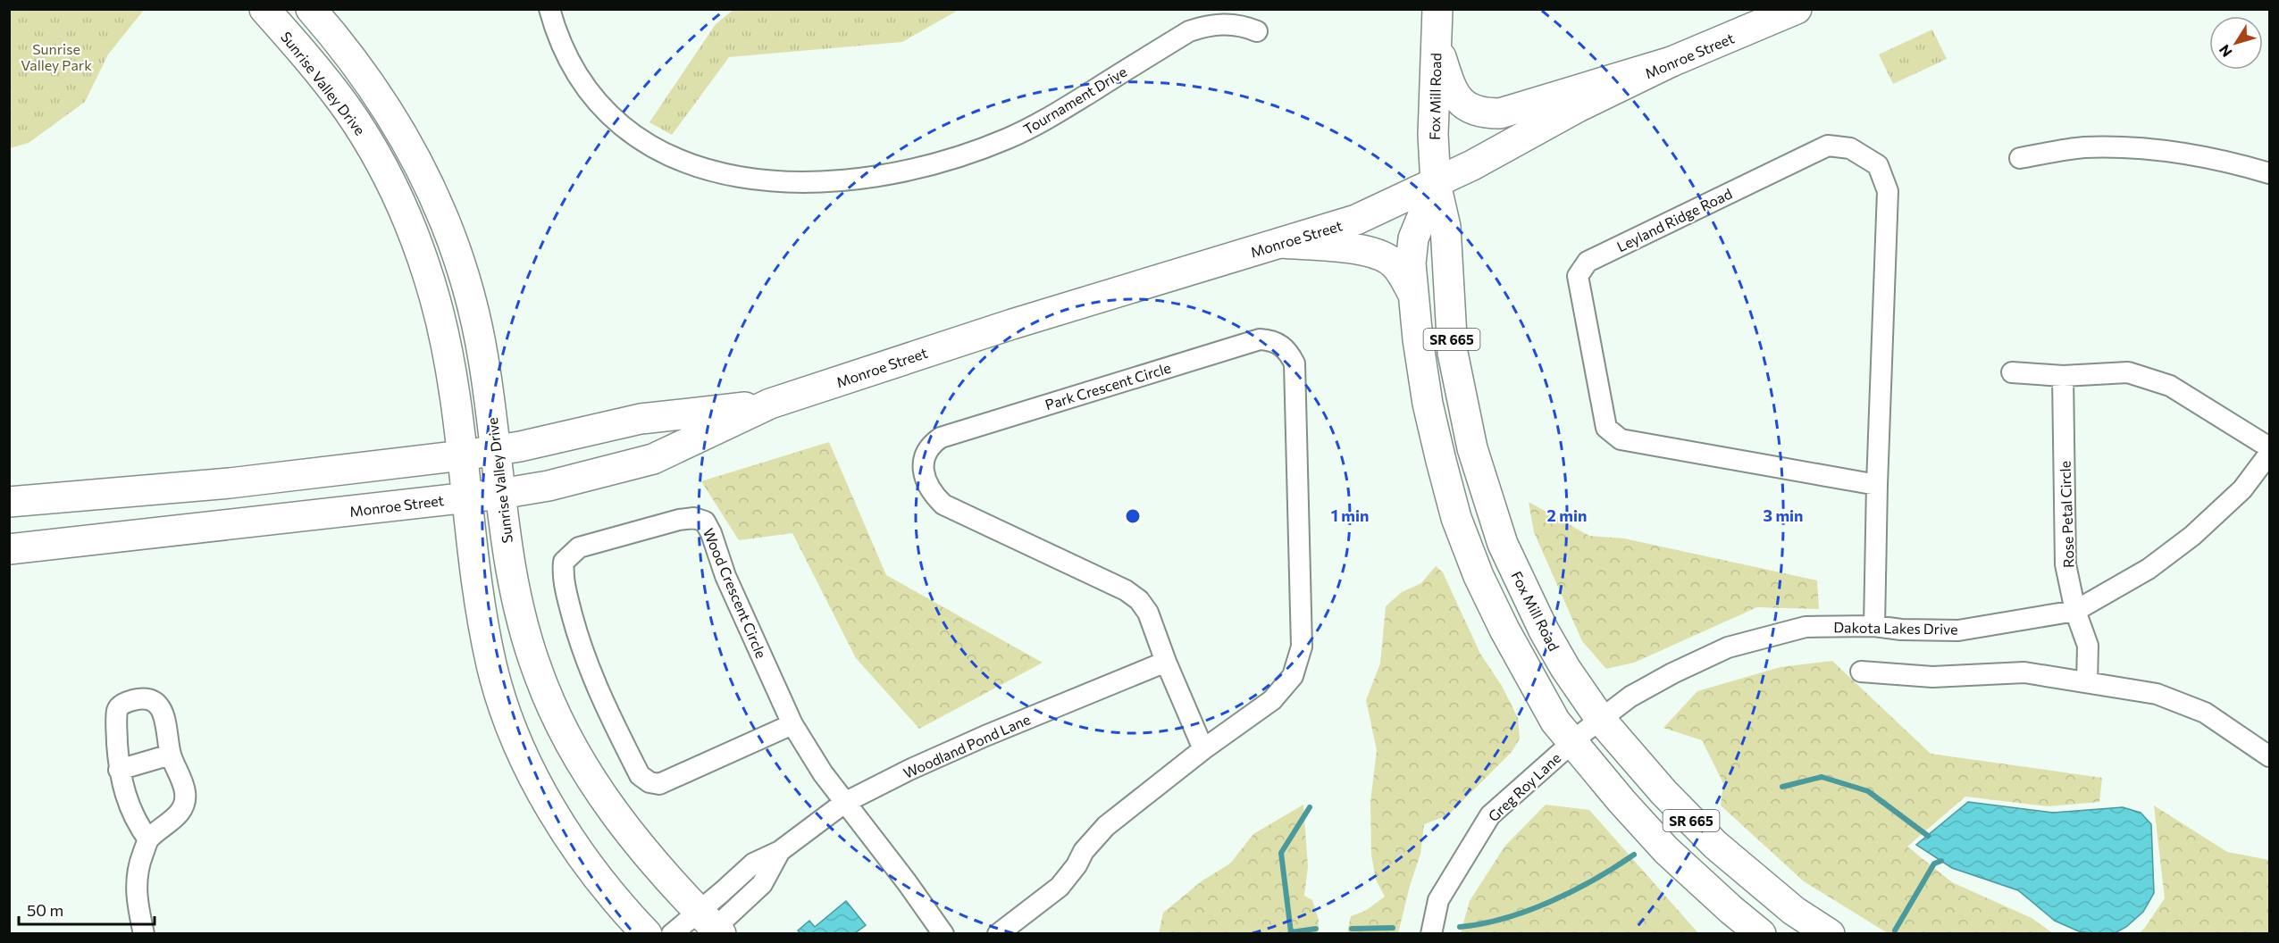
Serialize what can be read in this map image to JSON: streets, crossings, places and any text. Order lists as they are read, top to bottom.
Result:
{
  "streets": {
    "main road": [
      "Monroe Street",
      "Sunrise Valley Drive",
      "Fox Mill Road",
      "SR 665"
    ],
    "street": [
      "Tournament Drive",
      "Leyland Ridge Road",
      "Park Crescent Circle",
      "Rose Petal Circle",
      "Wood Crescent Circle",
      "Dakota Lakes Drive",
      "Woodland Pond Lane",
      "Greg Roy Lane"
    ]
  },
  "crossings": [
    ["Monroe Street", "Sunrise Valley Drive"],
    ["Monroe Street", "Fox Mill Road"],
    ["Sunrise Valley Drive", "Woodland Pond Lane"],
    ["Fox Mill Road", "Dakota Lakes Drive"],
    ["Fox Mill Road", "Greg Roy Lane"],
    ["Leyland Ridge Road", "Dakota Lakes Drive"],
    ["Park Crescent Circle", "Woodland Pond Lane"],
    ["Rose Petal Circle", "Dakota Lakes Drive"],
    ["Wood Crescent Circle", "Woodland Pond Lane"],
    ["Dakota Lakes Drive", "Greg Roy Lane"]
  ],
  "parks": ["Sunrise Valley Park"],
  "scale_bar": "50 m",
  "north": "bottom left",
  "rings": ["1 min", "2 min", "3 min"]
}
